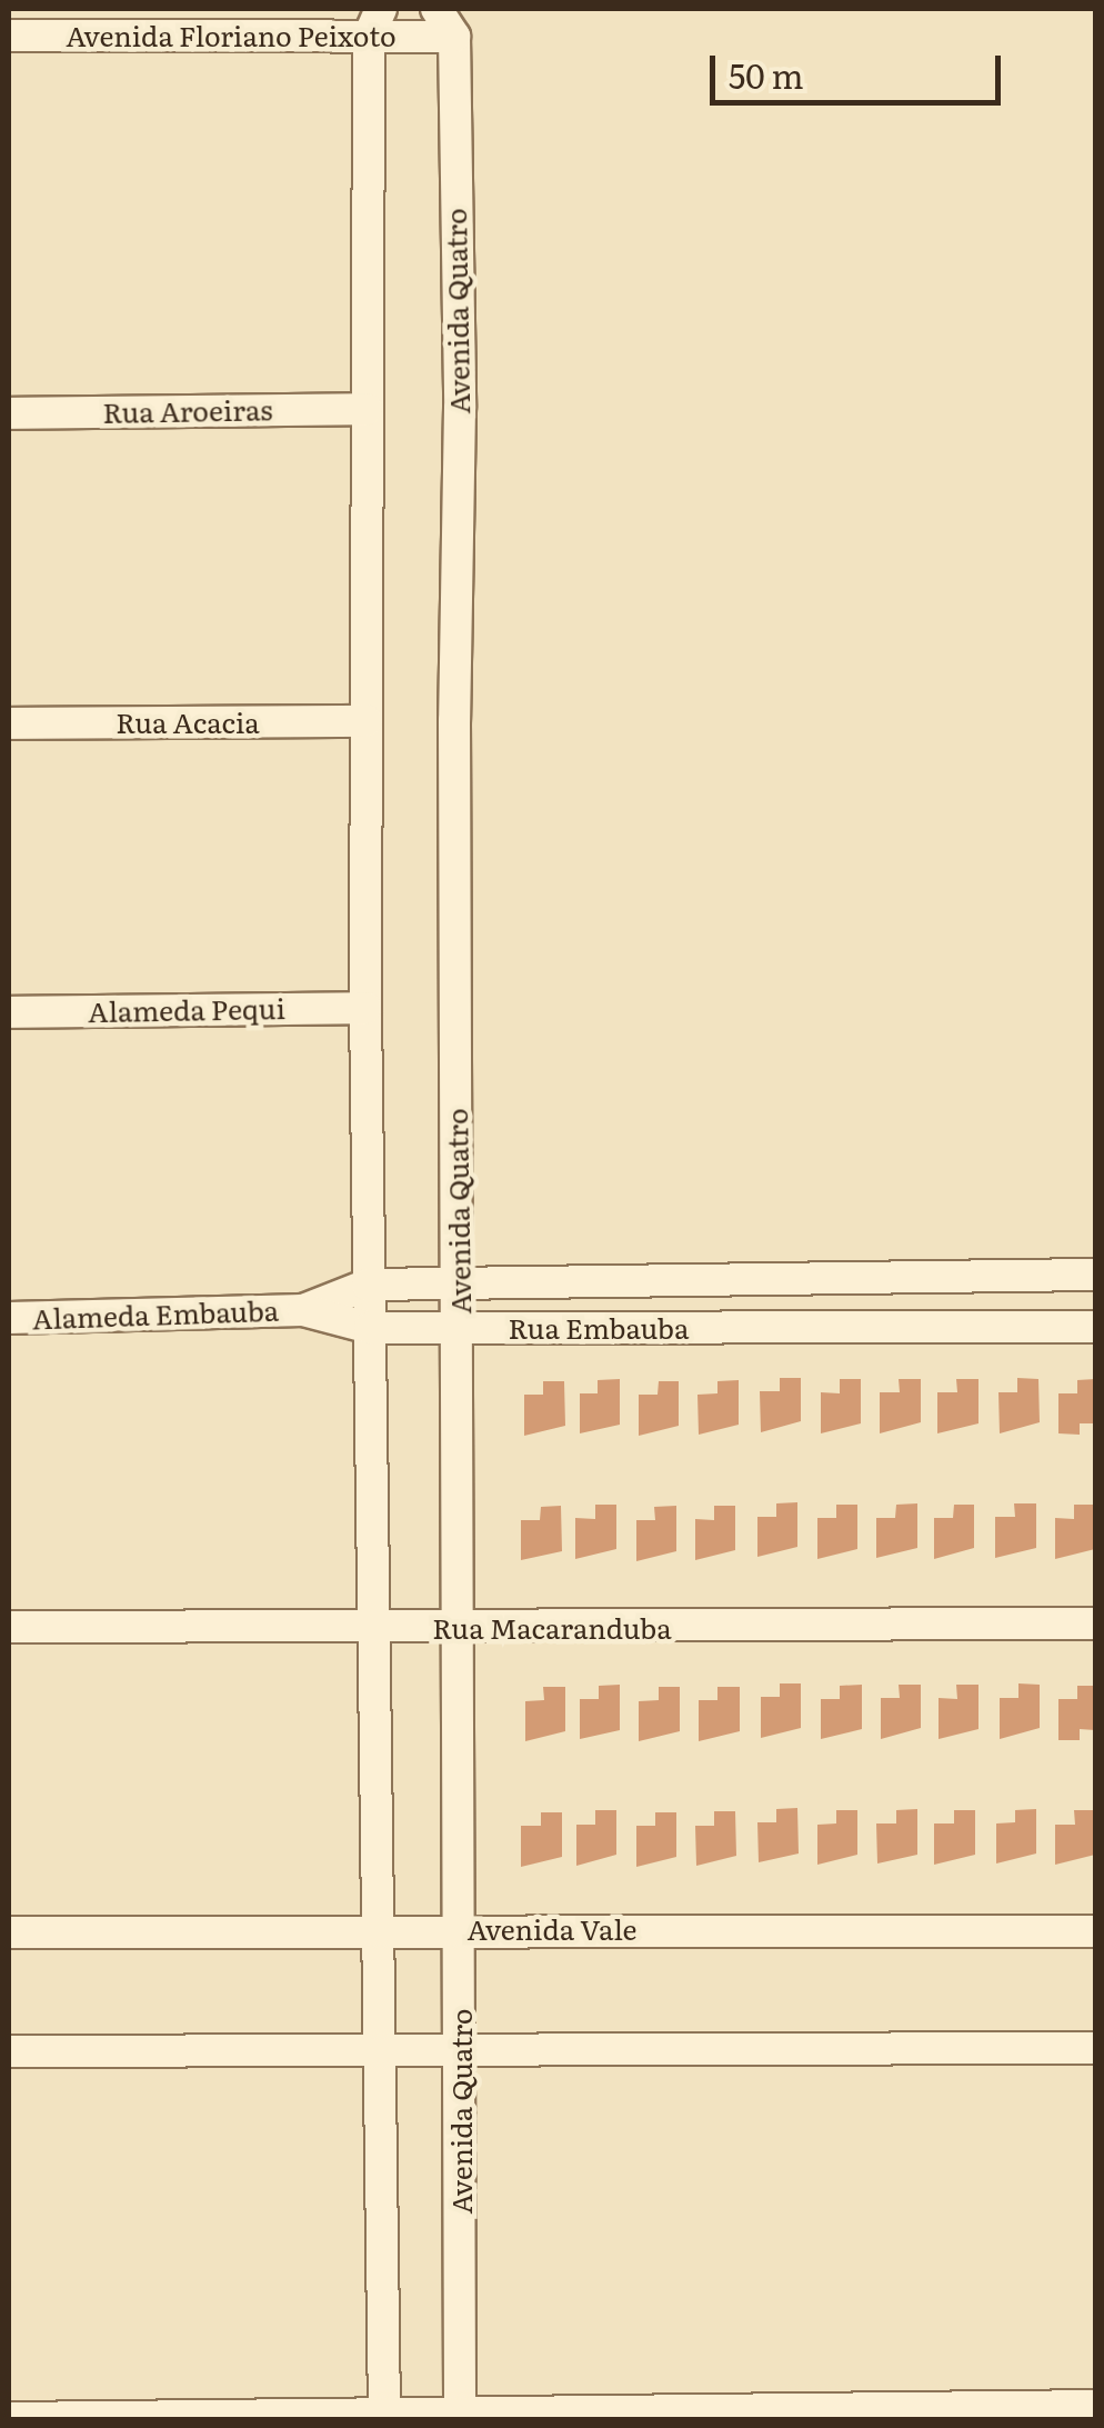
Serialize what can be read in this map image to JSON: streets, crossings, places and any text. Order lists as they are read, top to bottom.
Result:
{
  "streets": {
    "street": [
      "Avenida Floriano Peixoto",
      "Avenida Quatro",
      "Rua Aroeiras",
      "Rua Acacia",
      "Alameda Pequi",
      "Alameda Embauba",
      "Rua Embauba",
      "Rua Macaranduba",
      "Avenida Vale"
    ]
  },
  "crossings": [
    ["Avenida Floriano Peixoto", "Avenida Quatro"],
    ["Avenida Quatro", "Rua Embauba"],
    ["Avenida Quatro", "Rua Macaranduba"],
    ["Avenida Quatro", "Avenida Vale"],
    ["Alameda Embauba", "Rua Embauba"]
  ],
  "scale_bar": "50 m"
}
